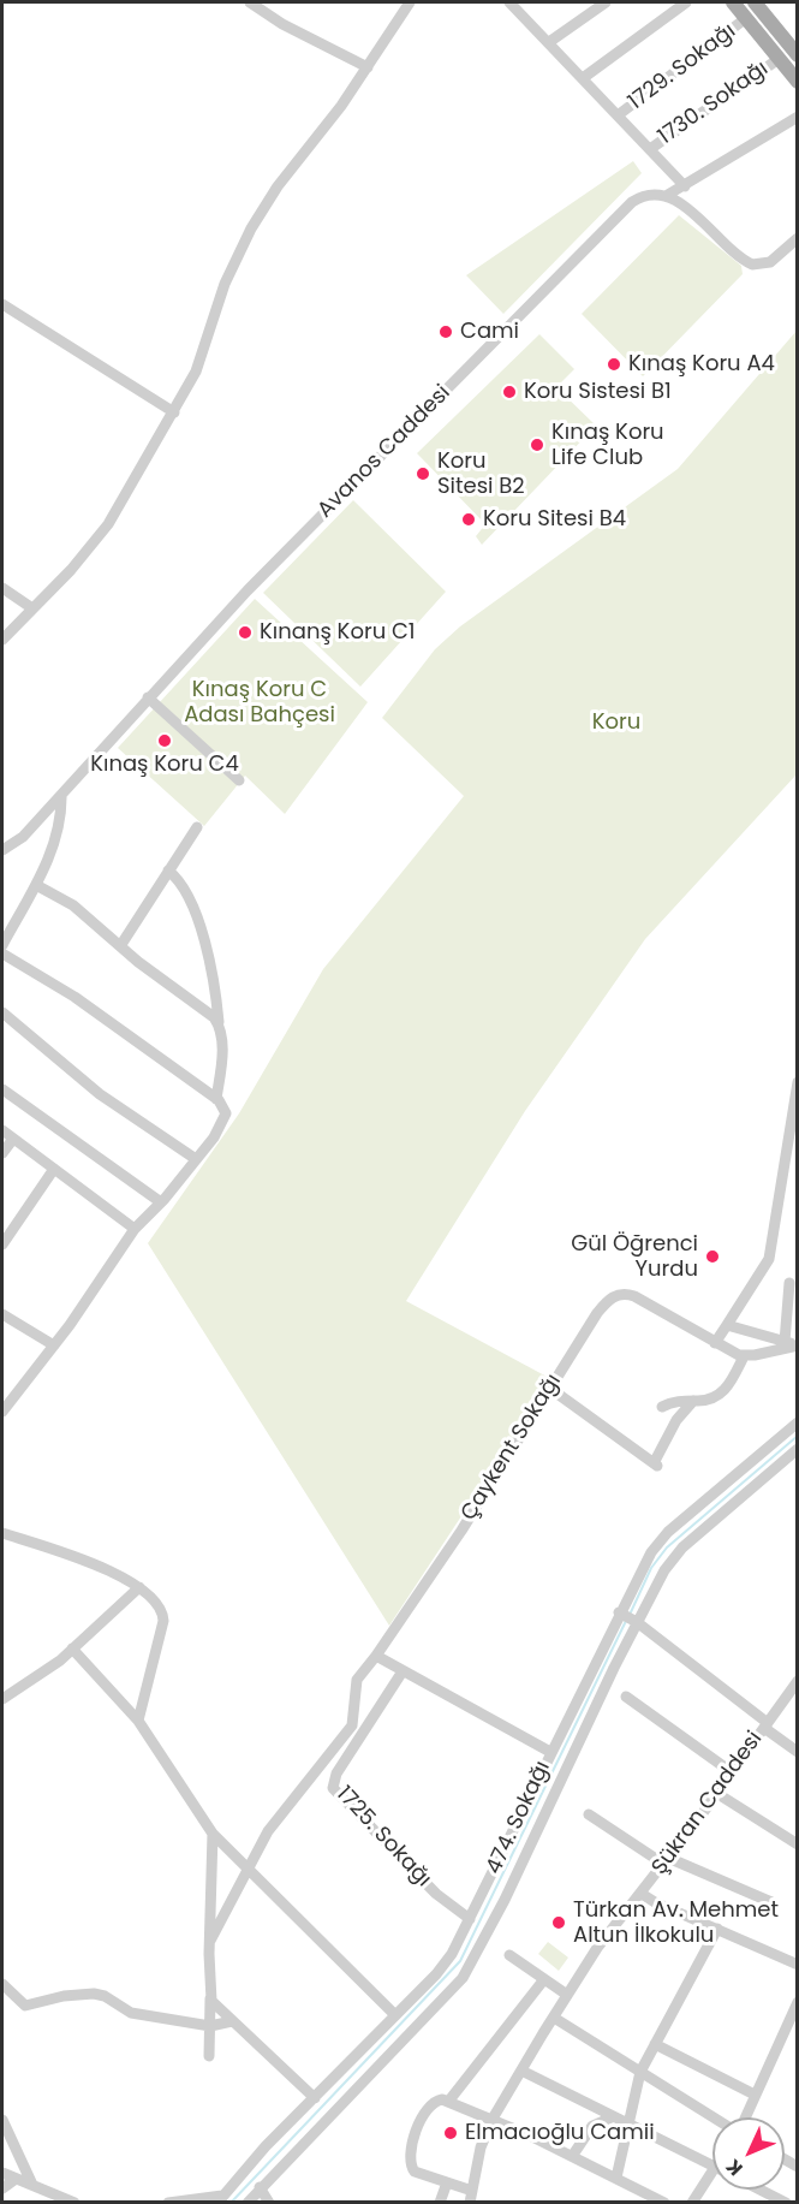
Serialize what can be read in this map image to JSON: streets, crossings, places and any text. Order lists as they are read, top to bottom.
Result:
{
  "streets": {
    "street": [
      "1729. Sokağı",
      "1730. Sokağı",
      "Avanos Caddesi",
      "Çaykent Sokağı",
      "Şükran Caddesi",
      "474. Sokağı",
      "1725. Sokağı"
    ]
  },
  "crossings": [
    ["474. Sokağı", "1725. Sokağı"]
  ],
  "parks": ["Kınaş Koru C Adası Bahçesi", "Koru"],
  "places": [
    "Cami",
    "Kınaş Koru A4",
    "Koru Sistesi B1",
    "Kınaş Koru Life Club",
    "Koru Sitesi B2",
    "Koru Sitesi B4",
    "Kınanş Koru C1",
    "Kınaş Koru C4",
    "Gül Öğrenci Yurdu",
    "Türkan Av. Mehmet Altun İlkokulu",
    "Elmacıoğlu Camii"
  ],
  "north": "bottom left"
}
